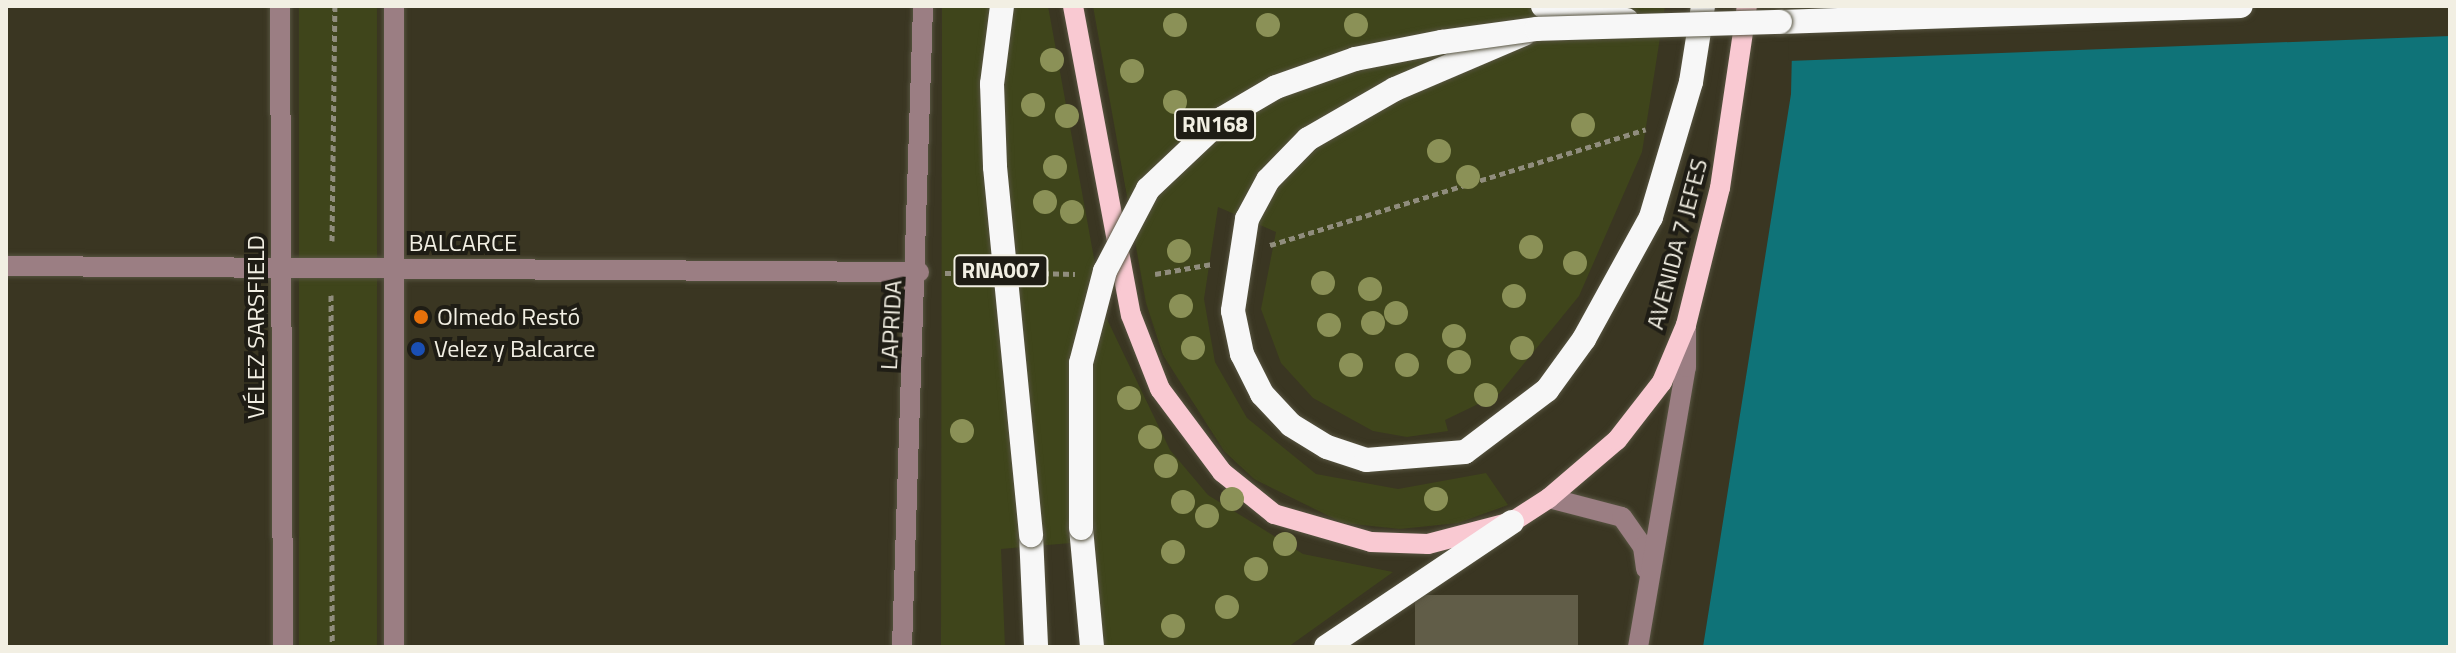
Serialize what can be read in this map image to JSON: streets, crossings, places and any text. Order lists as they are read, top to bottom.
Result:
{
  "streets": {
    "highway": ["RN168", "RNA007"],
    "main road": ["AVENIDA 7 JEFES"],
    "street": ["BALCARCE", "LAPRIDA", "VÉLEZ SARSFIELD"]
  },
  "crossings": [
    ["BALCARCE", "LAPRIDA"],
    ["BALCARCE", "VÉLEZ SARSFIELD"]
  ],
  "places": ["Olmedo Restó", "Velez y Balcarce"]
}
